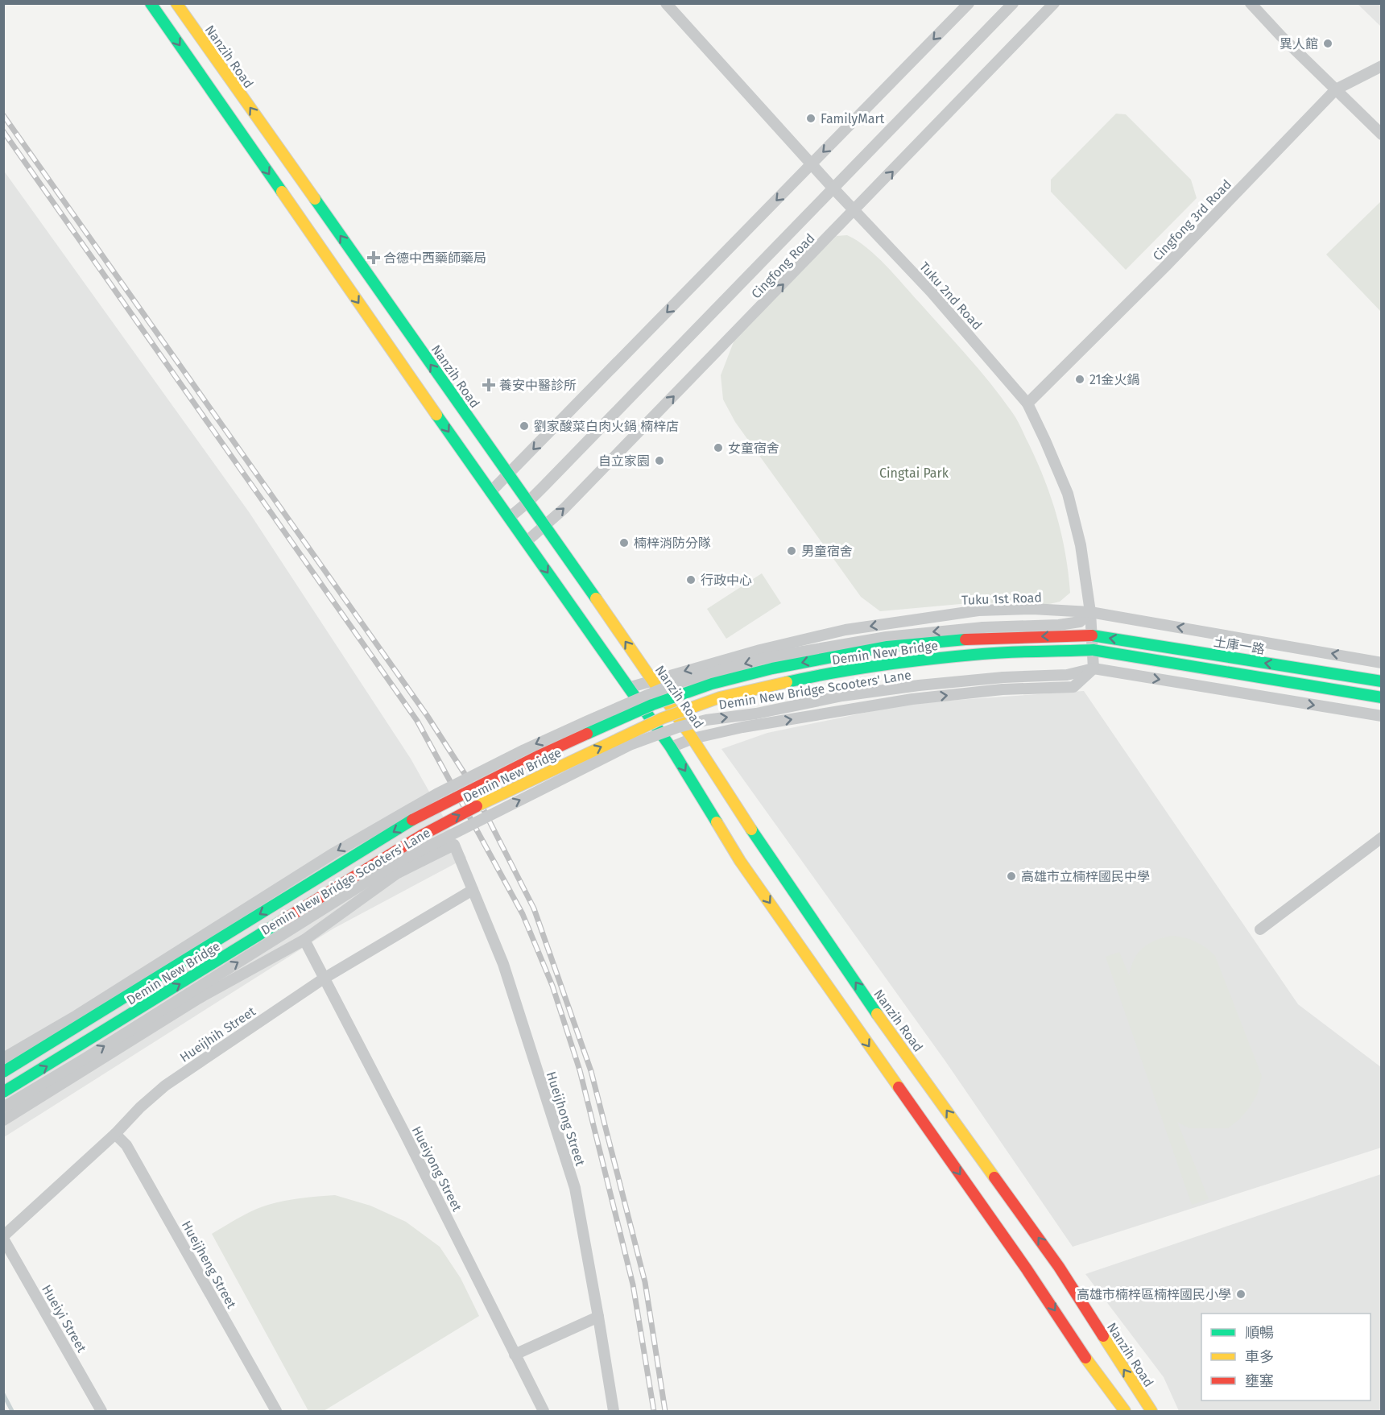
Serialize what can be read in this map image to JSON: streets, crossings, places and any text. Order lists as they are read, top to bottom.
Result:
{
  "streets": {
    "street": [
      "Nanzih Road",
      "Cingfong 3rd Road",
      "Cingfong Road",
      "Tuku 2nd Road",
      "Tuku 1st Road",
      "土庫一路",
      "Demin New Bridge",
      "Demin New Bridge Scooters' Lane",
      "Hueijhih Street",
      "Hueijhong Street",
      "Hueiyong Street",
      "Hueijheng Street",
      "Hueiyi Street"
    ]
  },
  "crossings": [
    ["Nanzih Road", "Cingfong Road"],
    ["Nanzih Road", "Tuku 1st Road"],
    ["Cingfong 3rd Road", "Tuku 2nd Road"],
    ["Cingfong Road", "Tuku 2nd Road"],
    ["Tuku 2nd Road", "Tuku 1st Road"],
    ["Tuku 2nd Road", "土庫一路"],
    ["Tuku 2nd Road", "Demin New Bridge"],
    ["Tuku 2nd Road", "Demin New Bridge Scooters' Lane"],
    ["土庫一路", "Demin New Bridge"],
    ["Hueijhih Street", "Hueijhong Street"],
    ["Hueijhih Street", "Hueiyong Street"],
    ["Hueijhih Street", "Hueijheng Street"],
    ["Hueijhih Street", "Hueiyi Street"],
    ["Hueijhong Street", "Hueiyong Street"]
  ],
  "parks": ["Cingtai Park"],
  "places": {
    "other": [
      "異人館",
      "FamilyMart",
      "21金火鍋",
      "劉家酸菜白肉火鍋 楠梓店",
      "女童宿舍",
      "自立家園",
      "楠梓消防分隊",
      "男童宿舍",
      "行政中心",
      "高雄市立楠梓國民中學",
      "高雄市楠梓區楠梓國民小學"
    ],
    "health": ["合德中西藥師藥局", "養安中醫診所"]
  },
  "legend": ["順暢", "車多", "壅塞"]
}
